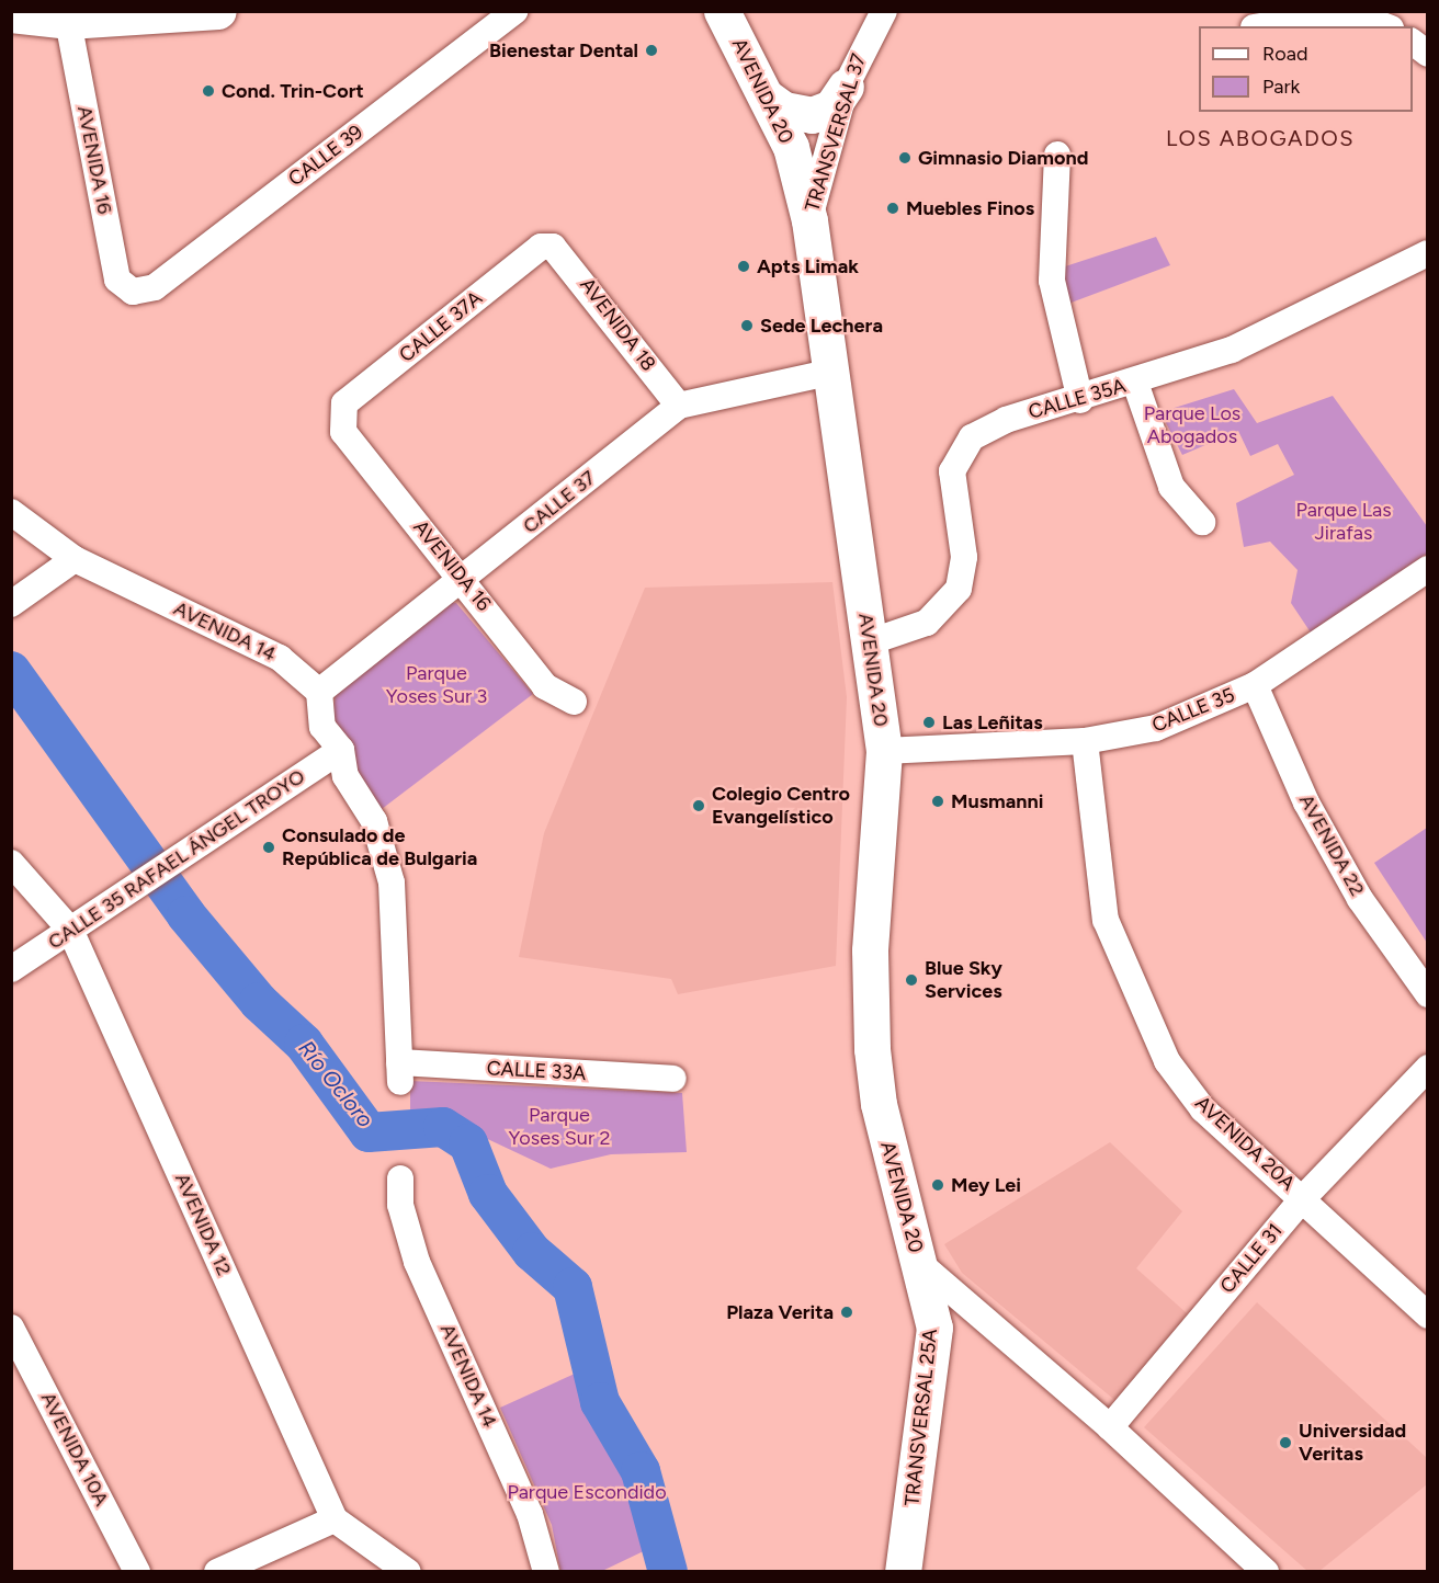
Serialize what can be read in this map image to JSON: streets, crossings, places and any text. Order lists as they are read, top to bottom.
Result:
{
  "streets": {
    "main road": ["AVENIDA 20", "TRANSVERSAL 25A"],
    "street": [
      "TRANSVERSAL 37",
      "CALLE 39",
      "AVENIDA 16",
      "AVENIDA 18",
      "CALLE 37A",
      "CALLE 35A",
      "CALLE 37",
      "AVENIDA 14",
      "CALLE 35",
      "AVENIDA 22",
      "CALLE 35 RAFAEL ÁNGEL TROYO",
      "CALLE 33A",
      "AVENIDA 20A",
      "AVENIDA 12",
      "CALLE 31",
      "AVENIDA 10A"
    ]
  },
  "crossings": [
    ["AVENIDA 20", "TRANSVERSAL 37"],
    ["AVENIDA 20", "CALLE 35A"],
    ["AVENIDA 20", "CALLE 37"],
    ["AVENIDA 20", "CALLE 35"],
    ["AVENIDA 20", "CALLE 31"],
    ["AVENIDA 20", "TRANSVERSAL 25A"],
    ["CALLE 39", "AVENIDA 16"],
    ["AVENIDA 16", "CALLE 37A"],
    ["AVENIDA 16", "CALLE 37"],
    ["AVENIDA 18", "CALLE 37A"],
    ["AVENIDA 18", "CALLE 37"],
    ["CALLE 37", "AVENIDA 14"],
    ["CALLE 35", "AVENIDA 22"],
    ["CALLE 35", "AVENIDA 20A"],
    ["CALLE 35 RAFAEL ÁNGEL TROYO", "CALLE 33A"],
    ["CALLE 35 RAFAEL ÁNGEL TROYO", "AVENIDA 12"],
    ["AVENIDA 20A", "CALLE 31"]
  ],
  "districts": ["LOS ABOGADOS"],
  "water": ["Río Ocloro"],
  "parks": [
    "Parque Los Abogados",
    "Parque Las Jirafas",
    "Parque Yoses Sur 3",
    "Parque Yoses Sur 2",
    "Parque Escondido"
  ],
  "places": [
    "Bienestar Dental",
    "Cond. Trin-Cort",
    "Gimnasio Diamond",
    "Muebles Finos",
    "Apts Limak",
    "Sede Lechera",
    "Las Leñitas",
    "Musmanni",
    "Colegio Centro Evangelístico",
    "Consulado de República de Bulgaria",
    "Blue Sky Services",
    "Mey Lei",
    "Plaza Verita",
    "Universidad Veritas"
  ],
  "legend": ["Road", "Park"]
}
